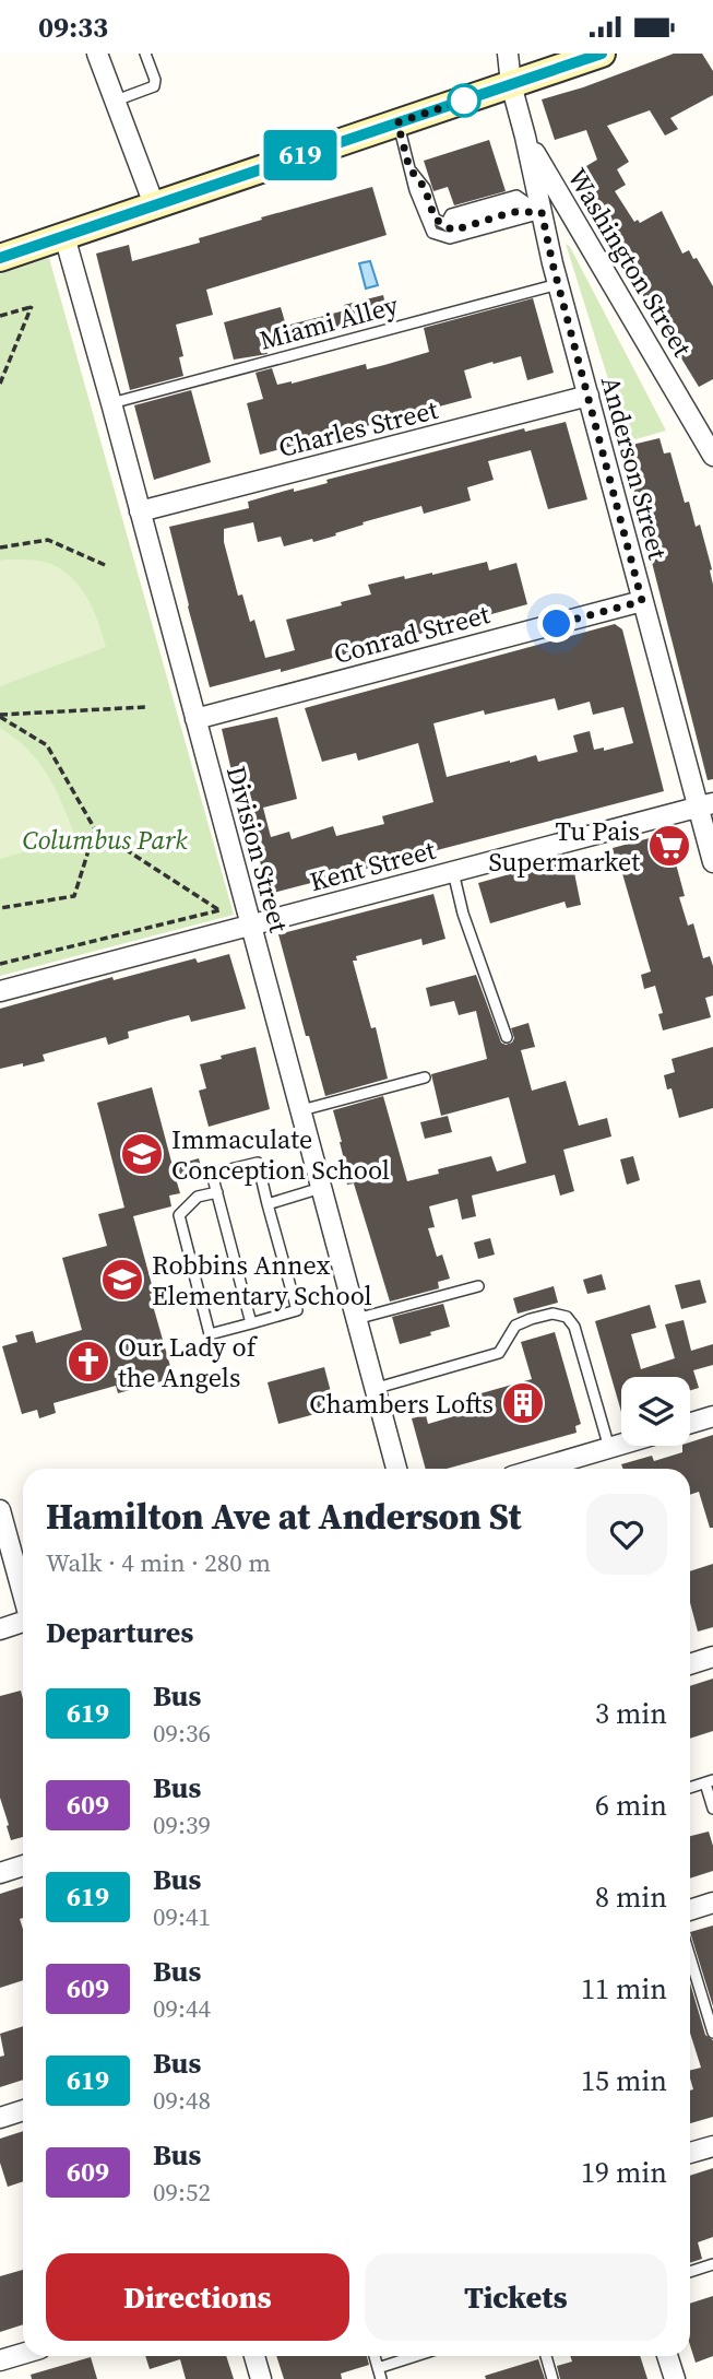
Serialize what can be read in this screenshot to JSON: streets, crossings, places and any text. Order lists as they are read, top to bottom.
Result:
{
  "streets": {
    "street": [
      "Washington Street",
      "Charles Street",
      "Anderson Street",
      "Conrad Street",
      "Division Street",
      "Kent Street"
    ],
    "lane": ["Miami Alley"]
  },
  "crossings": [
    ["Washington Street", "Anderson Street"],
    ["Miami Alley", "Anderson Street"],
    ["Miami Alley", "Division Street"],
    ["Charles Street", "Anderson Street"],
    ["Charles Street", "Division Street"],
    ["Anderson Street", "Conrad Street"],
    ["Anderson Street", "Kent Street"],
    ["Conrad Street", "Division Street"],
    ["Division Street", "Kent Street"]
  ],
  "parks": ["Columbus Park"],
  "places": {
    "supermarket": ["Tu Pais Supermarket"],
    "school or university": ["Immaculate Conception School", "Robbins Annex Elementary School"],
    "church": ["Our Lady of the Angels"],
    "building": ["Chambers Lofts"]
  },
  "lines": ["bus line 619"],
  "page": {
    "status": "09:33",
    "on_map": "619",
    "heading": [
      ["Hamilton Ave at Anderson St", "Walk · 4 min · 280 m"],
      "Departures"
    ],
    "list": [
      {
        "mark": "619",
        "name": "Bus",
        "note": "09:36",
        "value": "3 min"
      },
      {
        "mark": "609",
        "name": "Bus",
        "note": "09:39",
        "value": "6 min"
      },
      {
        "mark": "619",
        "name": "Bus",
        "note": "09:41",
        "value": "8 min"
      },
      {
        "mark": "609",
        "name": "Bus",
        "note": "09:44",
        "value": "11 min"
      },
      {
        "mark": "619",
        "name": "Bus",
        "note": "09:48",
        "value": "15 min"
      },
      {
        "mark": "609",
        "name": "Bus",
        "note": "09:52",
        "value": "19 min"
      }
    ],
    "buttons": ["Directions", "Tickets"]
  }
}
